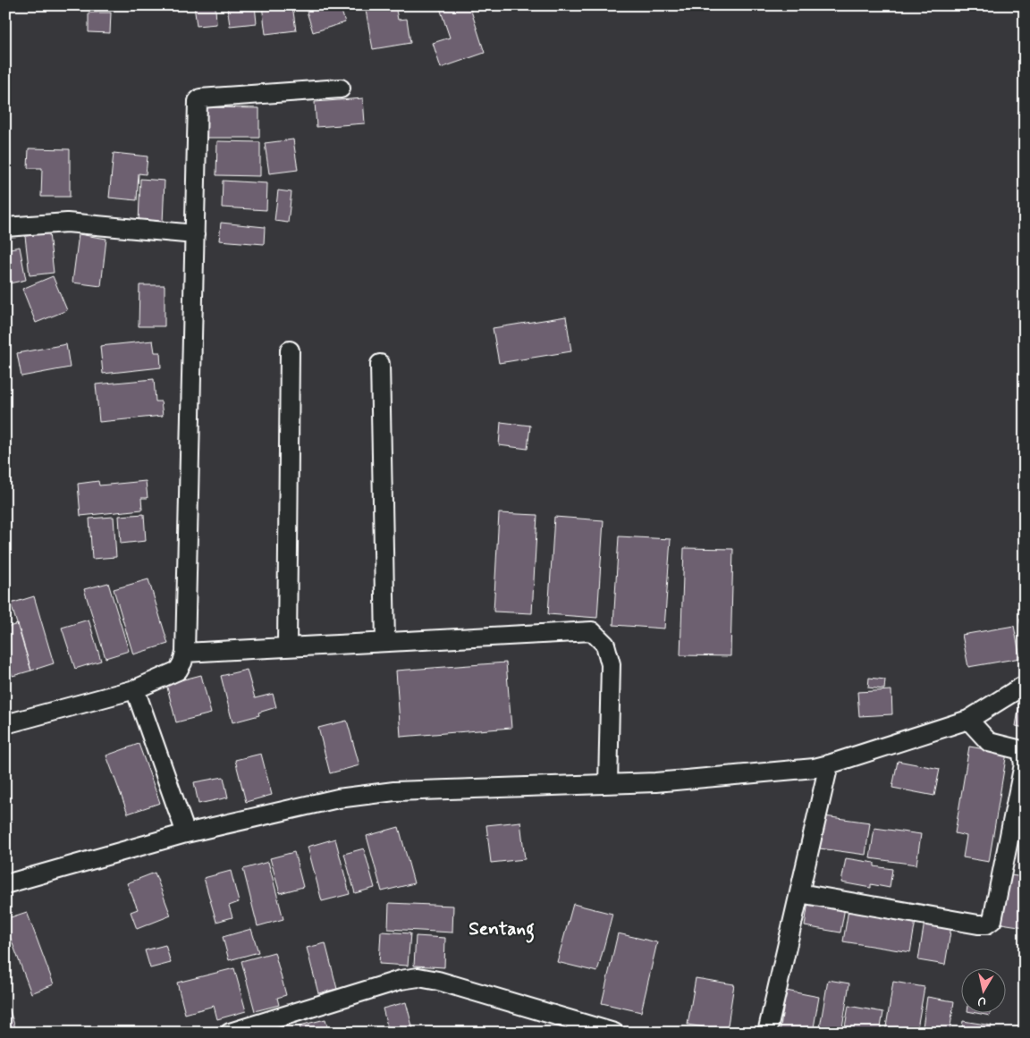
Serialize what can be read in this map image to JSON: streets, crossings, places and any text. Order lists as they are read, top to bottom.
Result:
{
  "districts": ["Sentang"],
  "north": "bottom"
}
